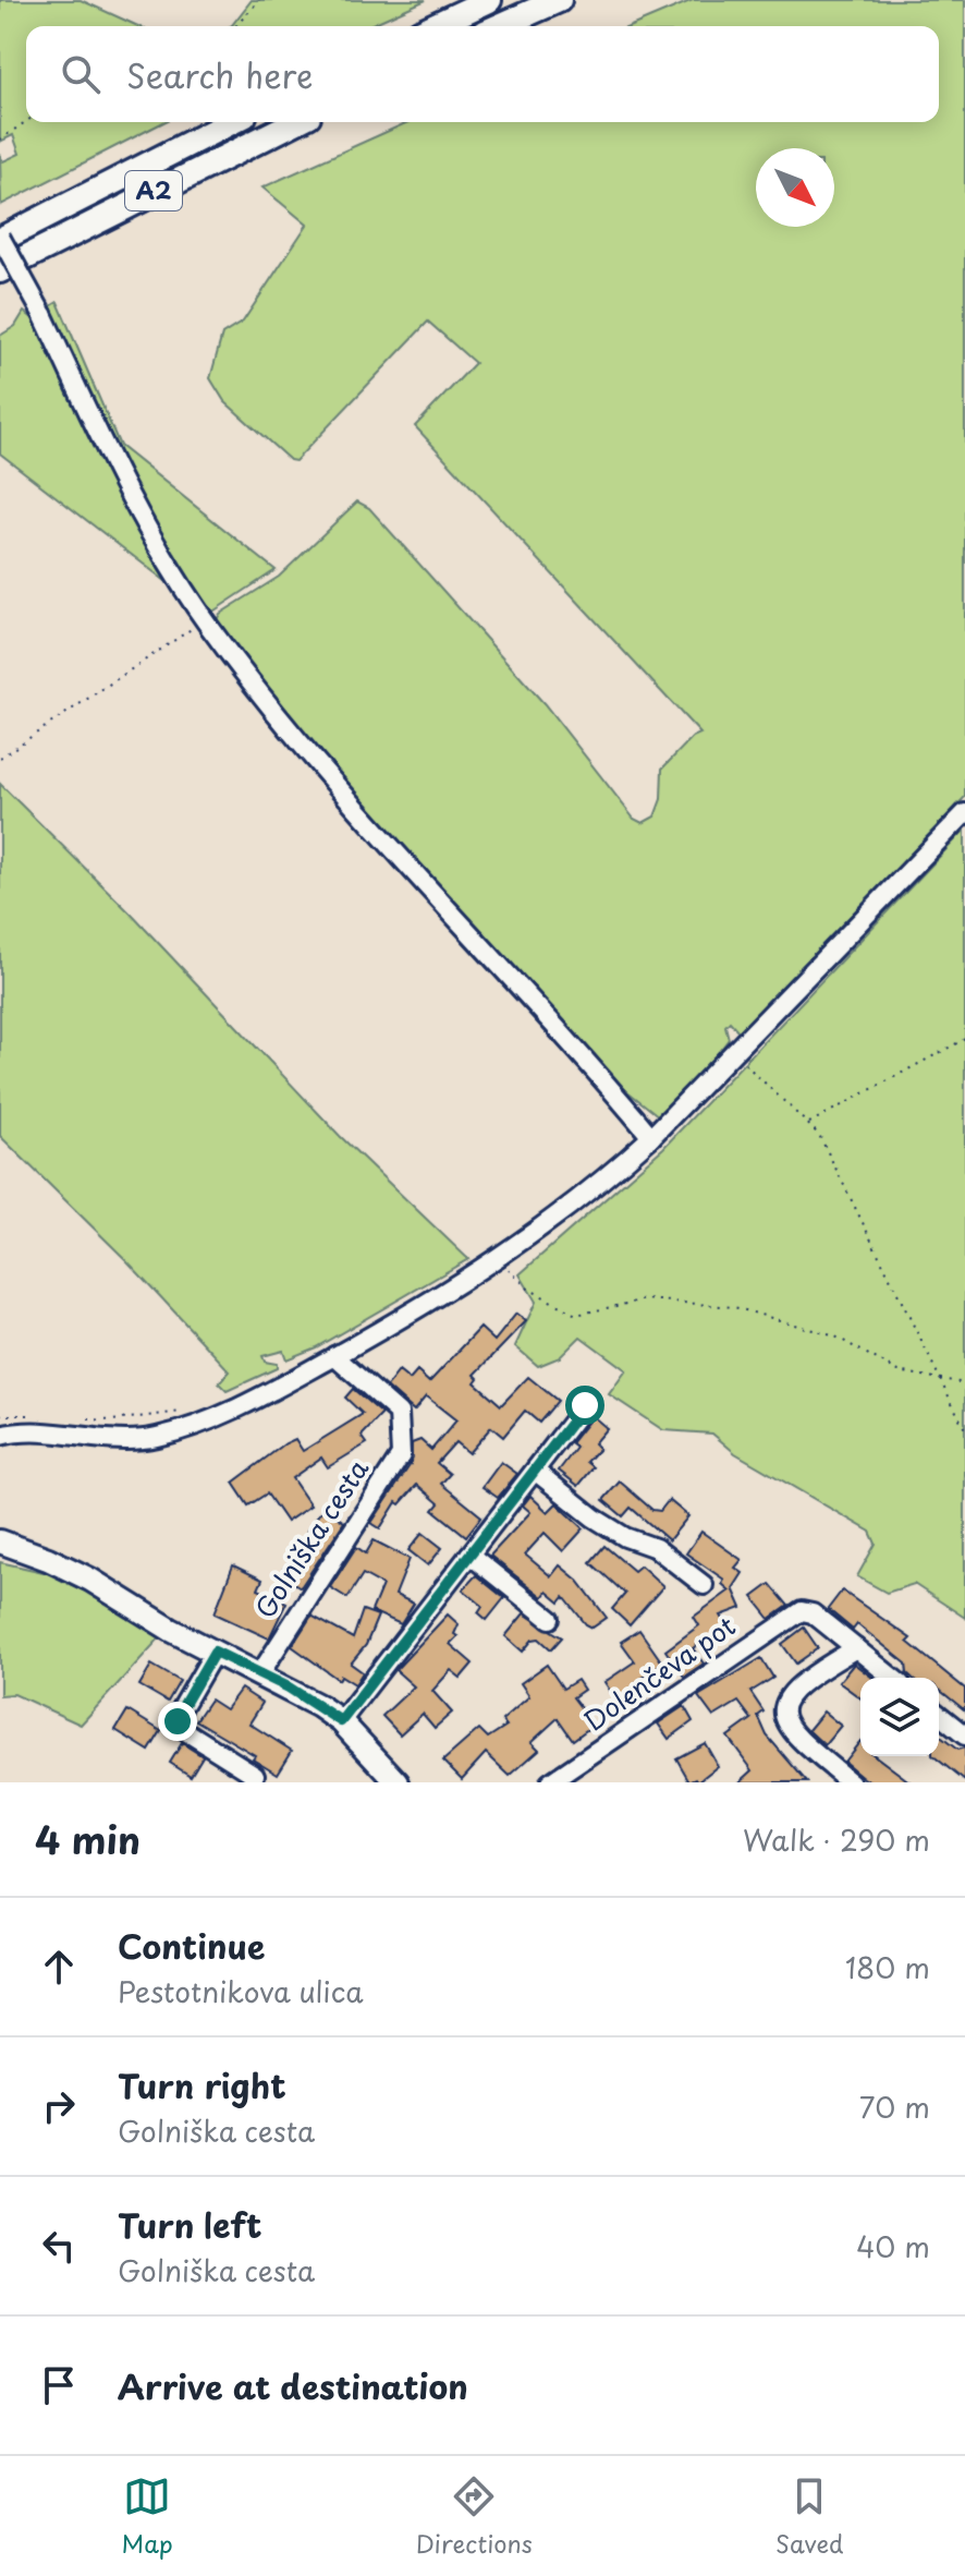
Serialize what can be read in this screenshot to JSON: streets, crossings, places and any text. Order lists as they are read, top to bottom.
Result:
{
  "streets": {
    "highway": ["A2"],
    "street": ["Golniška cesta", "Dolenčeva pot"]
  },
  "north": "bottom right",
  "page": {
    "search": "Search here",
    "heading": ["4 min", "Walk · 290 m"],
    "list": [
      ["Continue", "Pestotnikova ulica", "180 m"],
      ["Turn right", "Golniška cesta", "70 m"],
      ["Turn left", "Golniška cesta", "40 m"],
      "Arrive at destination"
    ],
    "nav": ["Map", "Directions", "Saved"]
  }
}
